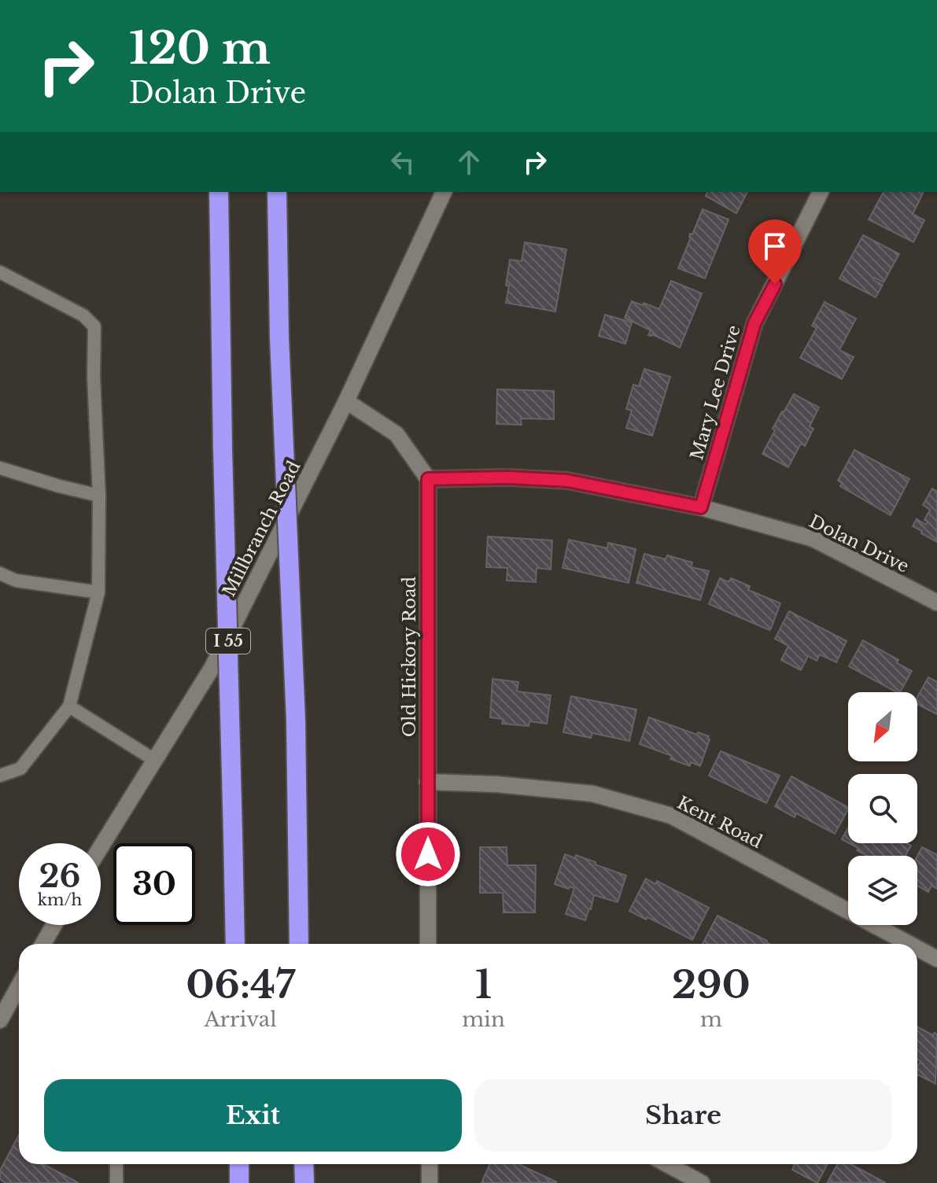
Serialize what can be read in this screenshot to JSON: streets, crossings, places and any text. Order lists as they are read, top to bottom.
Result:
{
  "streets": {
    "highway": ["I 55"],
    "street": [
      "Mary Lee Drive",
      "Millbranch Road",
      "Dolan Drive",
      "Old Hickory Road",
      "Kent Road"
    ]
  },
  "crossings": [
    ["Mary Lee Drive", "Dolan Drive"],
    ["Dolan Drive", "Old Hickory Road"],
    ["Old Hickory Road", "Kent Road"]
  ],
  "north": "bottom left",
  "page": {
    "turn": ["120 m", "Dolan Drive"],
    "speed": "26 km/h",
    "limit": "30",
    "eta": [
      "06:47",
      "Arrival",
      "1",
      "min",
      "290",
      "m"
    ],
    "buttons": ["Exit", "Share"]
  }
}
